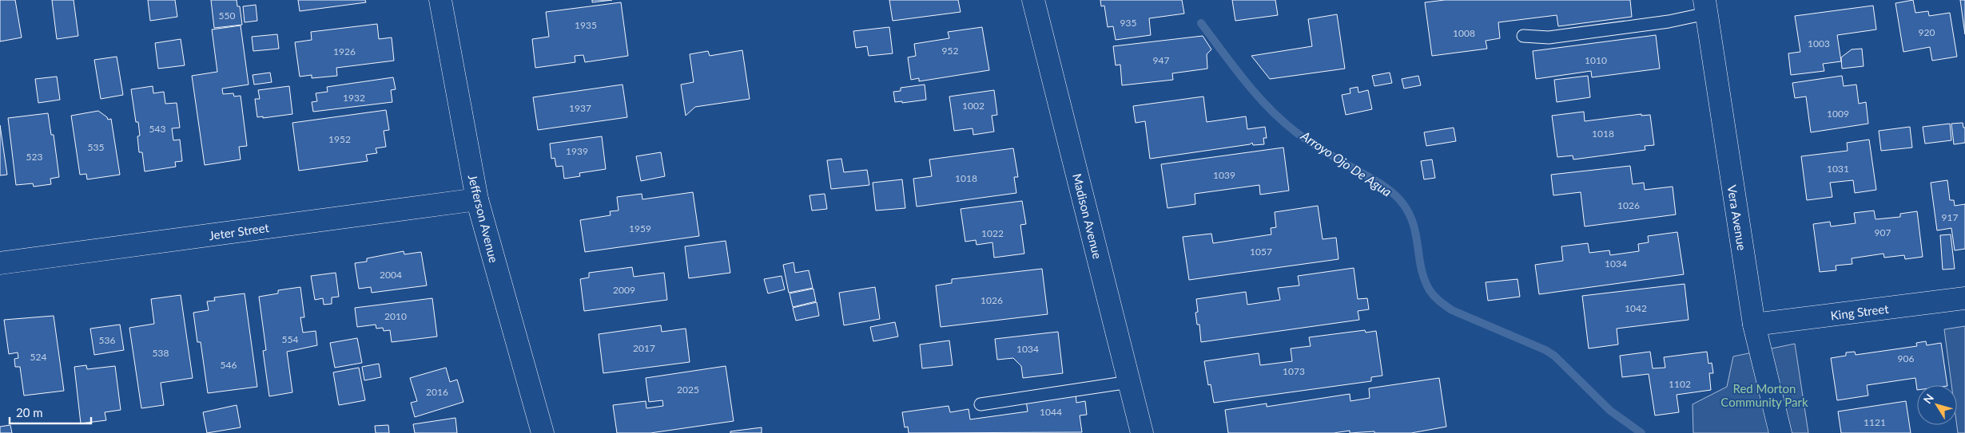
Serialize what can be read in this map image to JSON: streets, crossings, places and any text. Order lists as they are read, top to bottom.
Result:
{
  "streets": {
    "street": [
      "Madison Avenue",
      "Vera Avenue",
      "Jefferson Avenue",
      "Jeter Street",
      "King Street"
    ]
  },
  "crossings": [
    ["Vera Avenue", "King Street"],
    ["Jefferson Avenue", "Jeter Street"]
  ],
  "water": ["Arroyo Ojo De Agua"],
  "parks": ["Red Morton Community Park"],
  "house_numbers": [
    "550",
    "935",
    "1935",
    "920",
    "1008",
    "1003",
    "952",
    "1926",
    "947",
    "1010",
    "1932",
    "1002",
    "1937",
    "1009",
    "543",
    "1018",
    "1952",
    "535",
    "1939",
    "523",
    "1031",
    "1039",
    "1018",
    "1026",
    "917",
    "1959",
    "907",
    "1022",
    "1057",
    "1034",
    "2004",
    "2009",
    "1026",
    "1042",
    "2010",
    "554",
    "536",
    "2017",
    "1034",
    "538",
    "524",
    "906",
    "546",
    "1073",
    "1102",
    "2025",
    "2016",
    "1044",
    "1121"
  ],
  "scale_bar": "20 m",
  "north": "top left"
}
